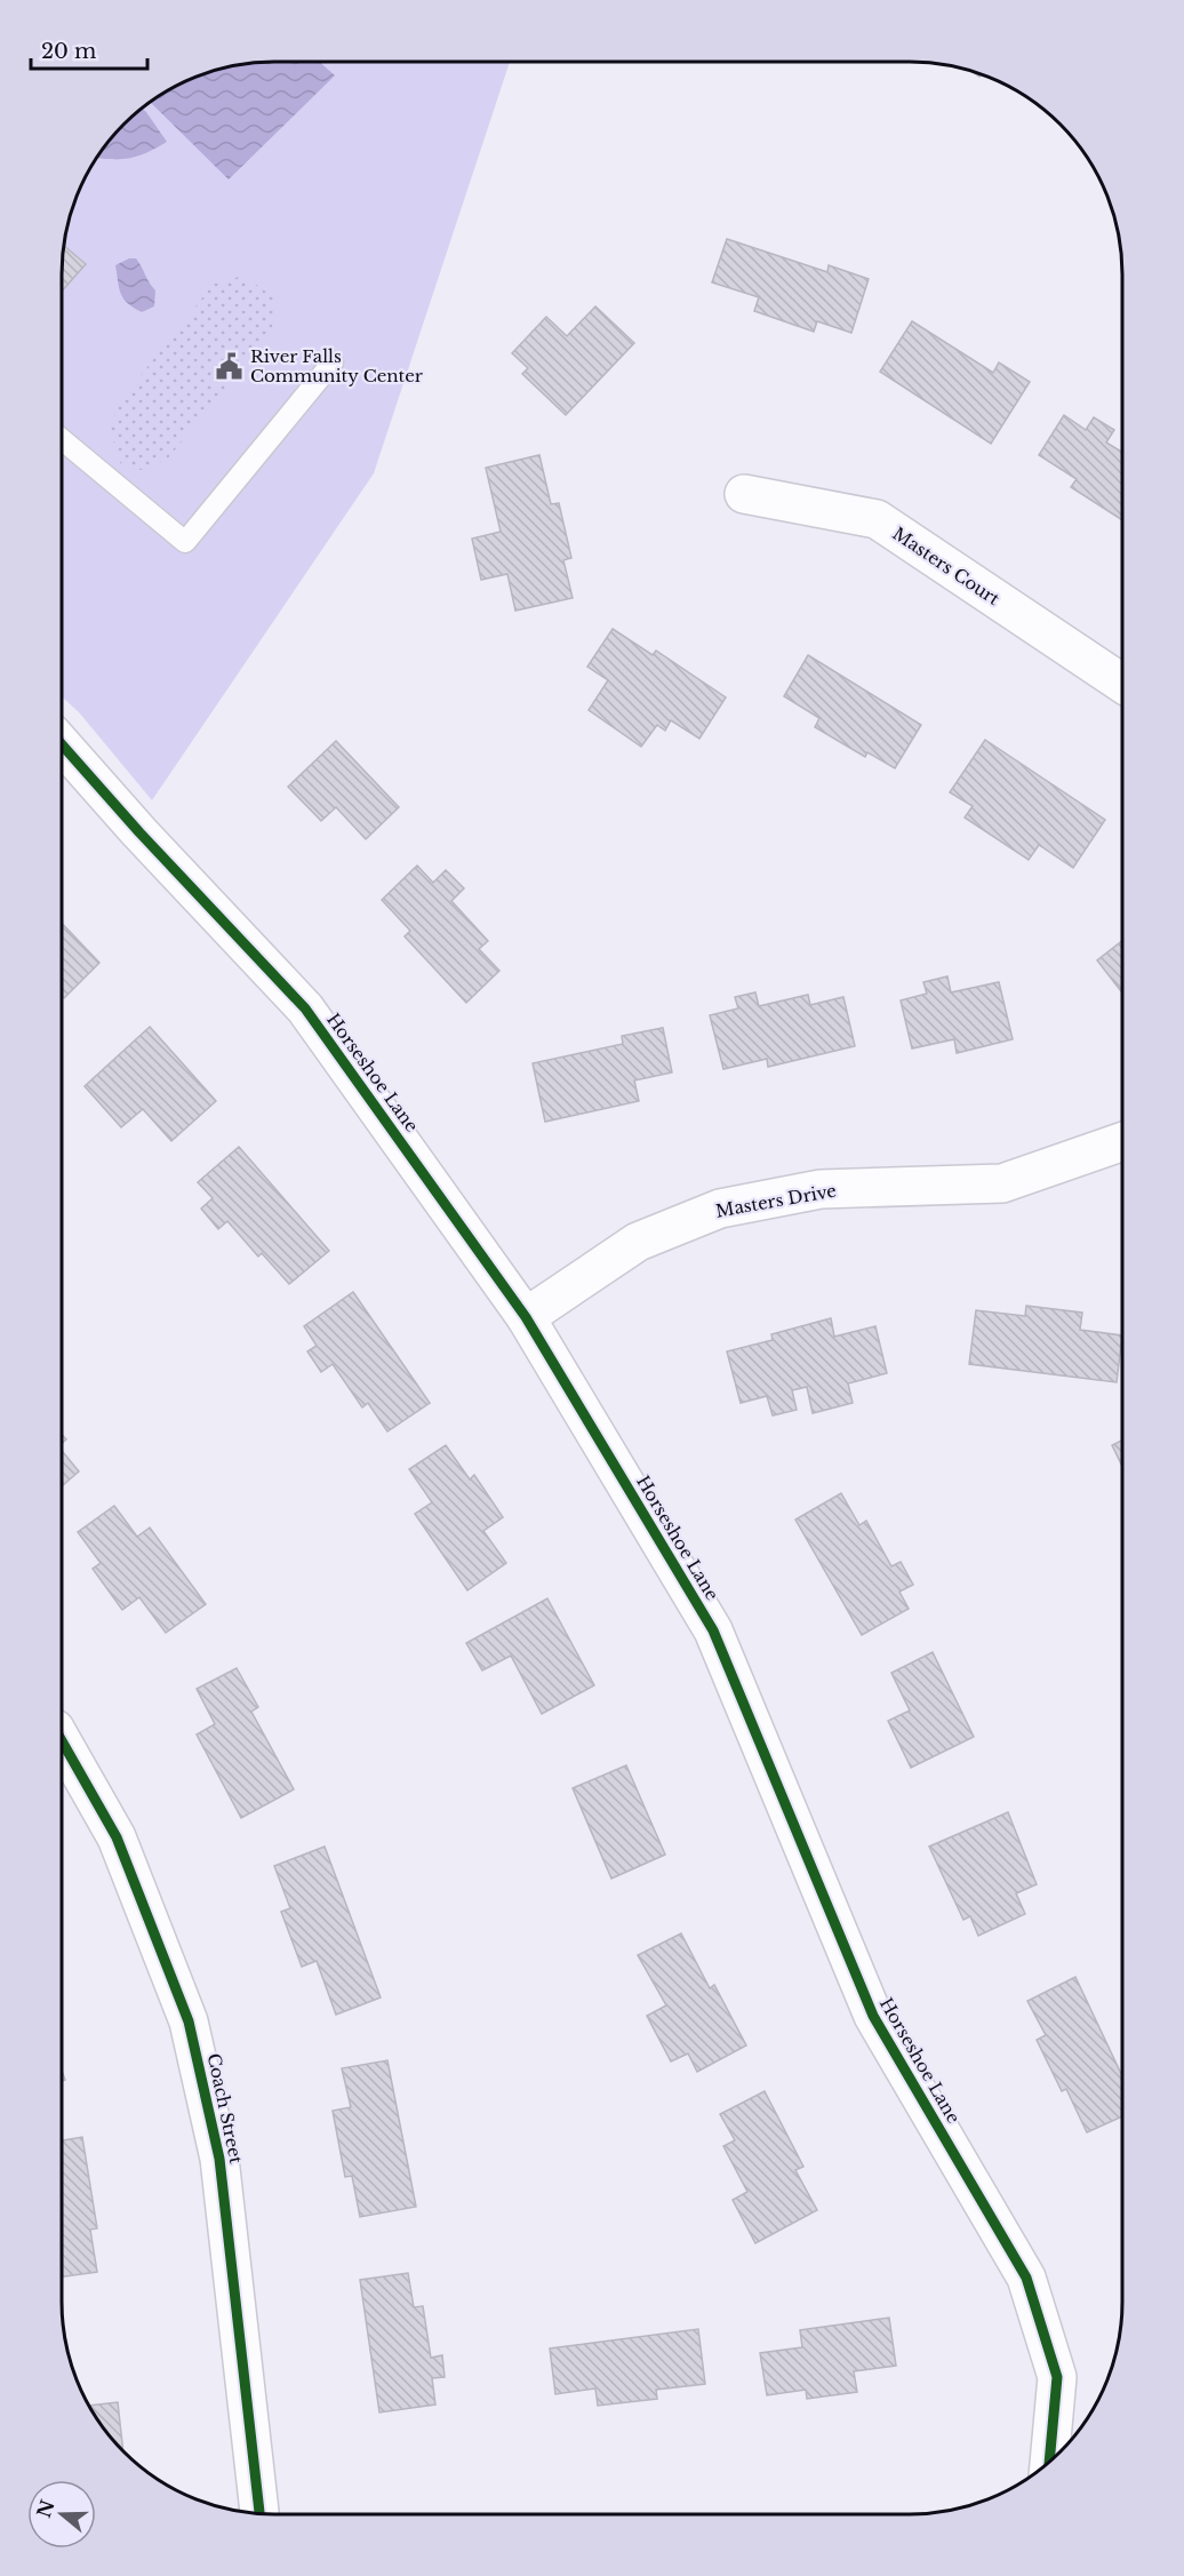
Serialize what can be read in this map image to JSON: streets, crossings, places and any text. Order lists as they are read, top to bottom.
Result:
{
  "streets": {
    "street": [
      "Masters Court",
      "Horseshoe Lane",
      "Masters Drive",
      "Coach Street"
    ]
  },
  "crossings": [
    ["Horseshoe Lane", "Masters Drive"]
  ],
  "places": {
    "public building": ["River Falls Community Center"]
  },
  "scale_bar": "20 m",
  "north": "left"
}
